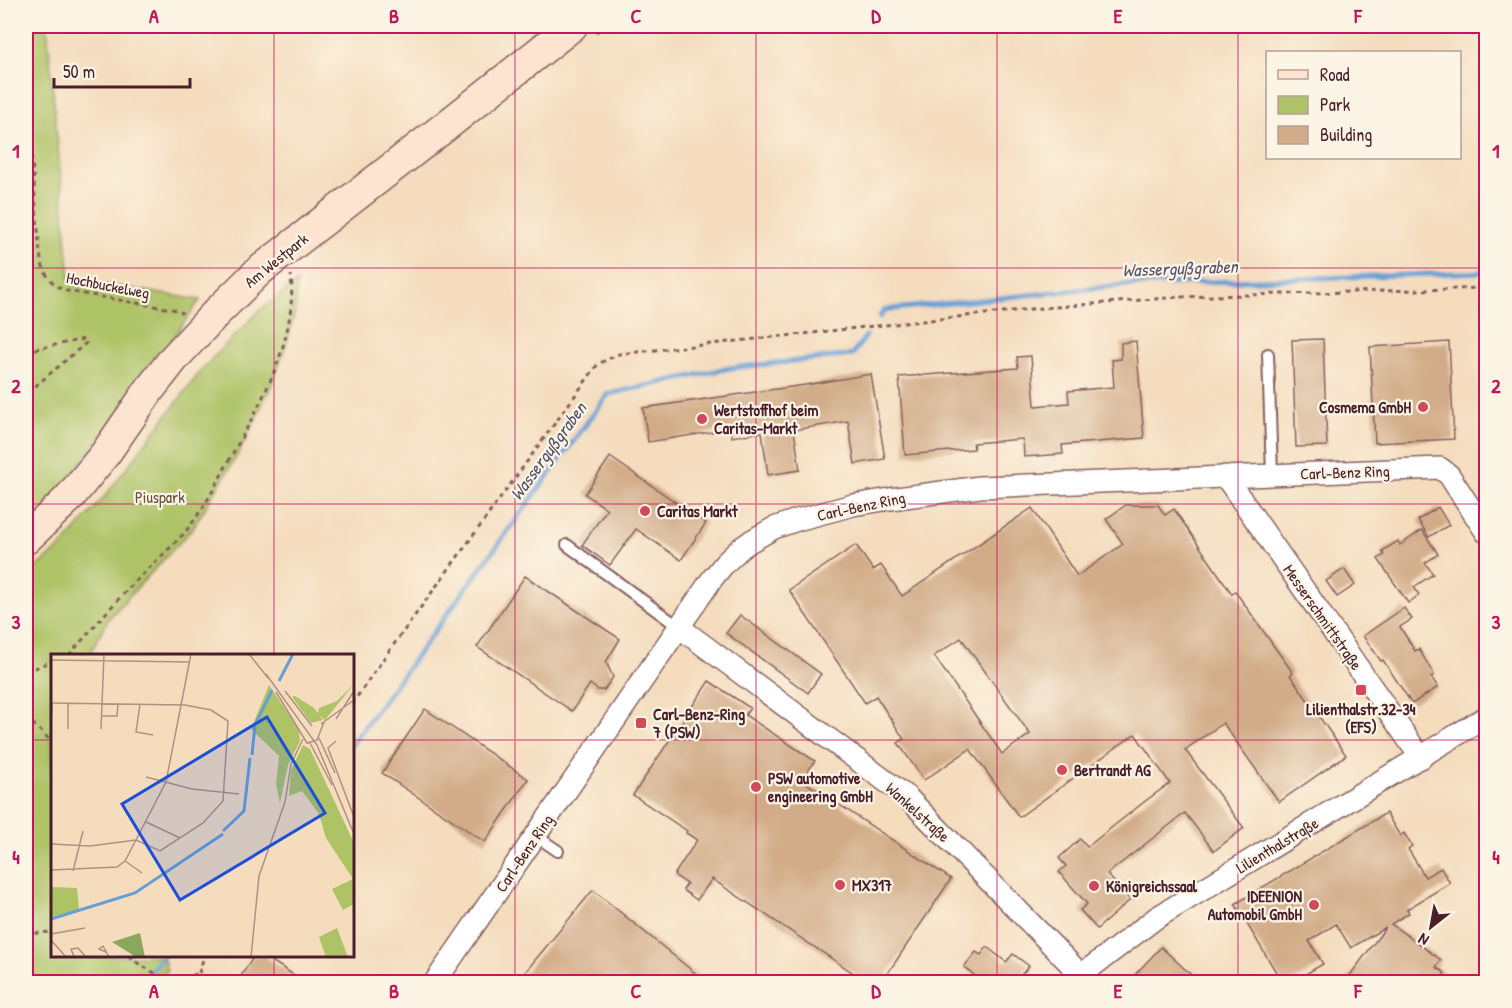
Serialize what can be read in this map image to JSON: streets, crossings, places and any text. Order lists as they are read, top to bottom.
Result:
{
  "streets": {
    "main road": ["Am Westpark"],
    "street": [
      "Carl-Benz Ring",
      "Messerschmittstraße",
      "Wankelstraße",
      "Lilienthalstraße"
    ],
    "path": ["Hochbuckelweg"]
  },
  "crossings": [
    ["Am Westpark", "Hochbuckelweg"],
    ["Carl-Benz Ring", "Messerschmittstraße"],
    ["Carl-Benz Ring", "Wankelstraße"],
    ["Messerschmittstraße", "Lilienthalstraße"],
    ["Wankelstraße", "Lilienthalstraße"]
  ],
  "water": ["Wassergußgraben"],
  "parks": ["Piuspark"],
  "places": {
    "other": [
      "Cosmema GmbH",
      "Wertstoffhof beim Caritas-Markt",
      "Caritas Markt",
      "Bertrandt AG",
      "PSW automotive engineering GmbH",
      "MX317",
      "Königreichssaal",
      "IDEENION Automobil GmbH"
    ],
    "transit": ["Lilienthalstr.32-34 (EFS)", "Carl-Benz-Ring 7 (PSW)"]
  },
  "legend": ["Road", "Park", "Building"],
  "scale_bar": "50 m",
  "north": "bottom left",
  "grid": {
    "columns": [
      "A",
      "B",
      "C",
      "D",
      "E",
      "F"
    ],
    "rows": [
      "1",
      "2",
      "3",
      "4"
    ]
  }
}
